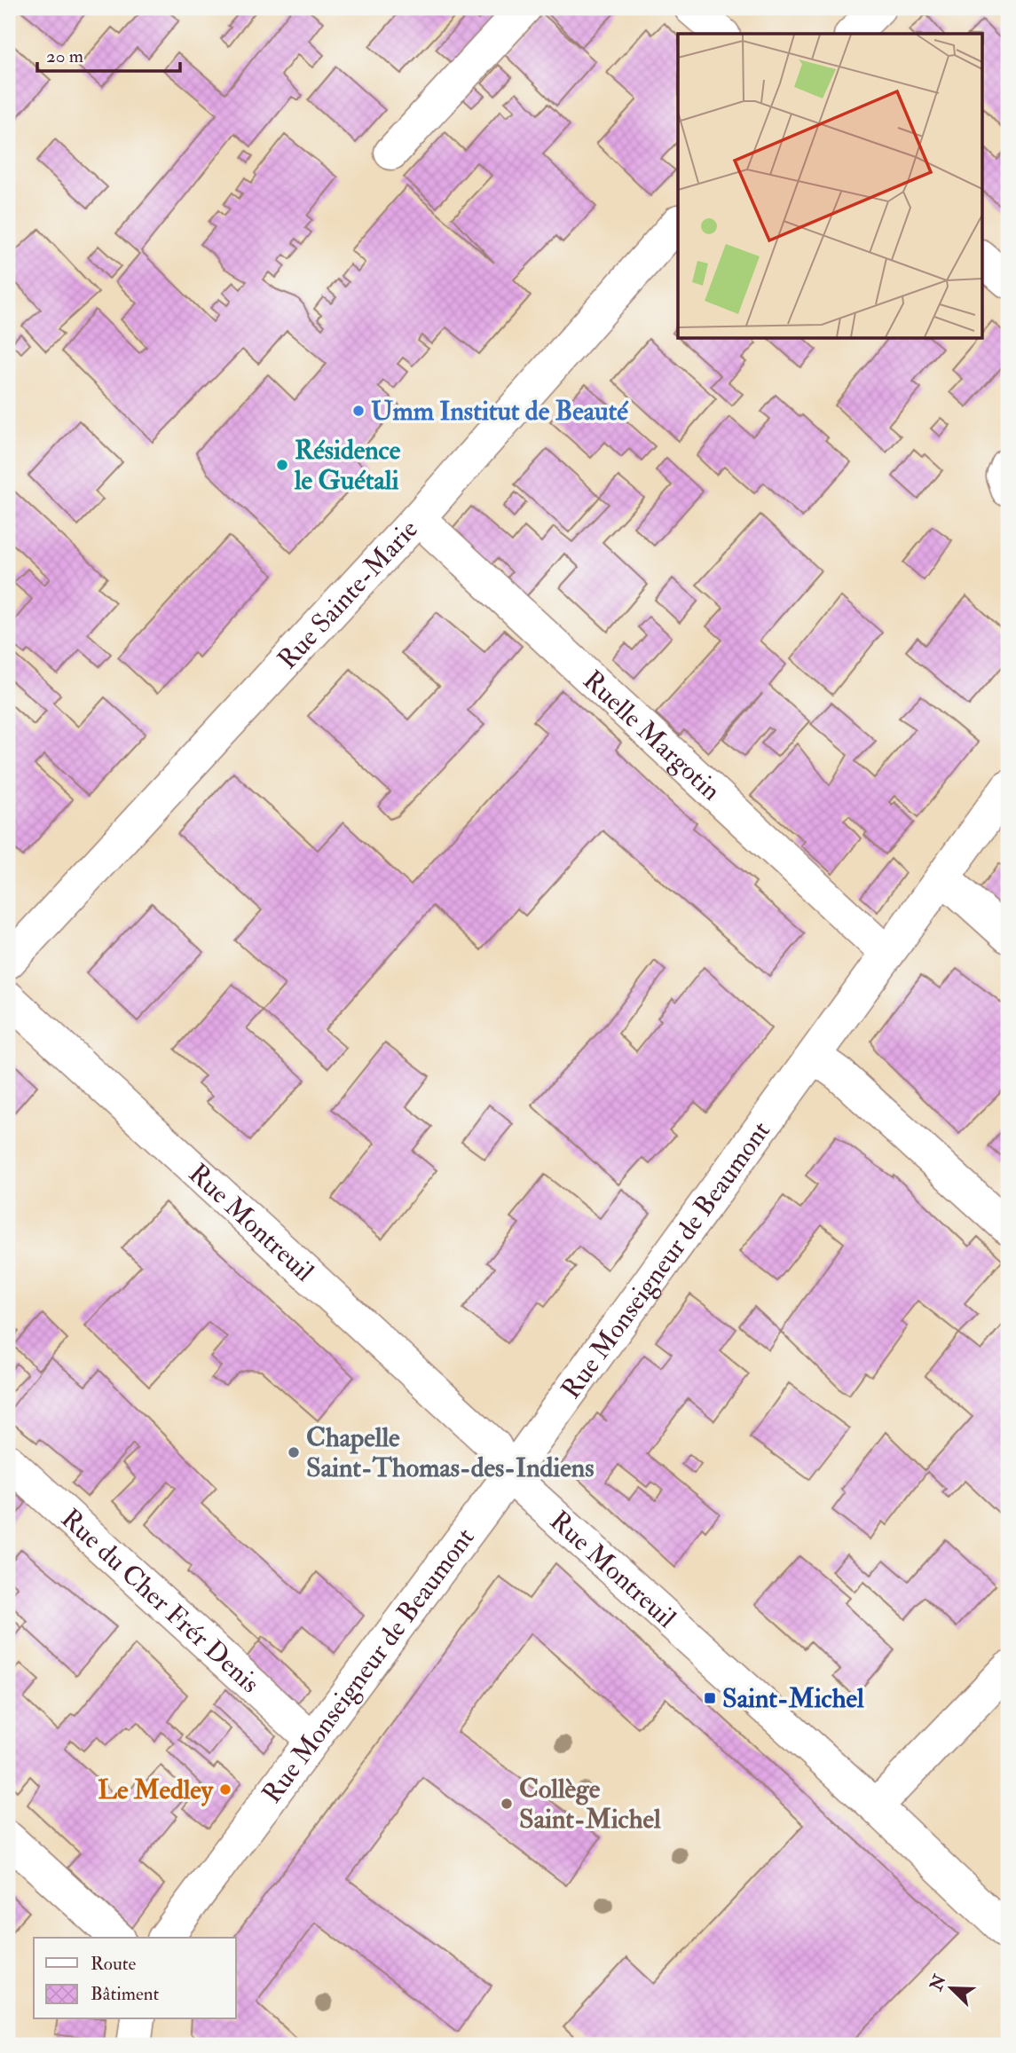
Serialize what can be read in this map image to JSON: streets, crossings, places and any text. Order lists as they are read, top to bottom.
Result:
{
  "streets": {
    "street": [
      "Rue Sainte-Marie",
      "Ruelle Margotin",
      "Rue Montreuil",
      "Rue Monseigneur de Beaumont",
      "Rue du Cher Frér Denis"
    ]
  },
  "crossings": [
    ["Rue Sainte-Marie", "Ruelle Margotin"],
    ["Ruelle Margotin", "Rue Monseigneur de Beaumont"],
    ["Rue Montreuil", "Rue Monseigneur de Beaumont"],
    ["Rue Monseigneur de Beaumont", "Rue du Cher Frér Denis"]
  ],
  "places": {
    "other": [
      "Umm Institut de Beauté",
      "Résidence le Guétali",
      "Chapelle Saint-Thomas-des-Indiens",
      "Le Medley",
      "Collège Saint-Michel"
    ],
    "transit": ["Saint-Michel"]
  },
  "legend": ["Route", "Bâtiment"],
  "scale_bar": "20 m",
  "north": "top left"
}
